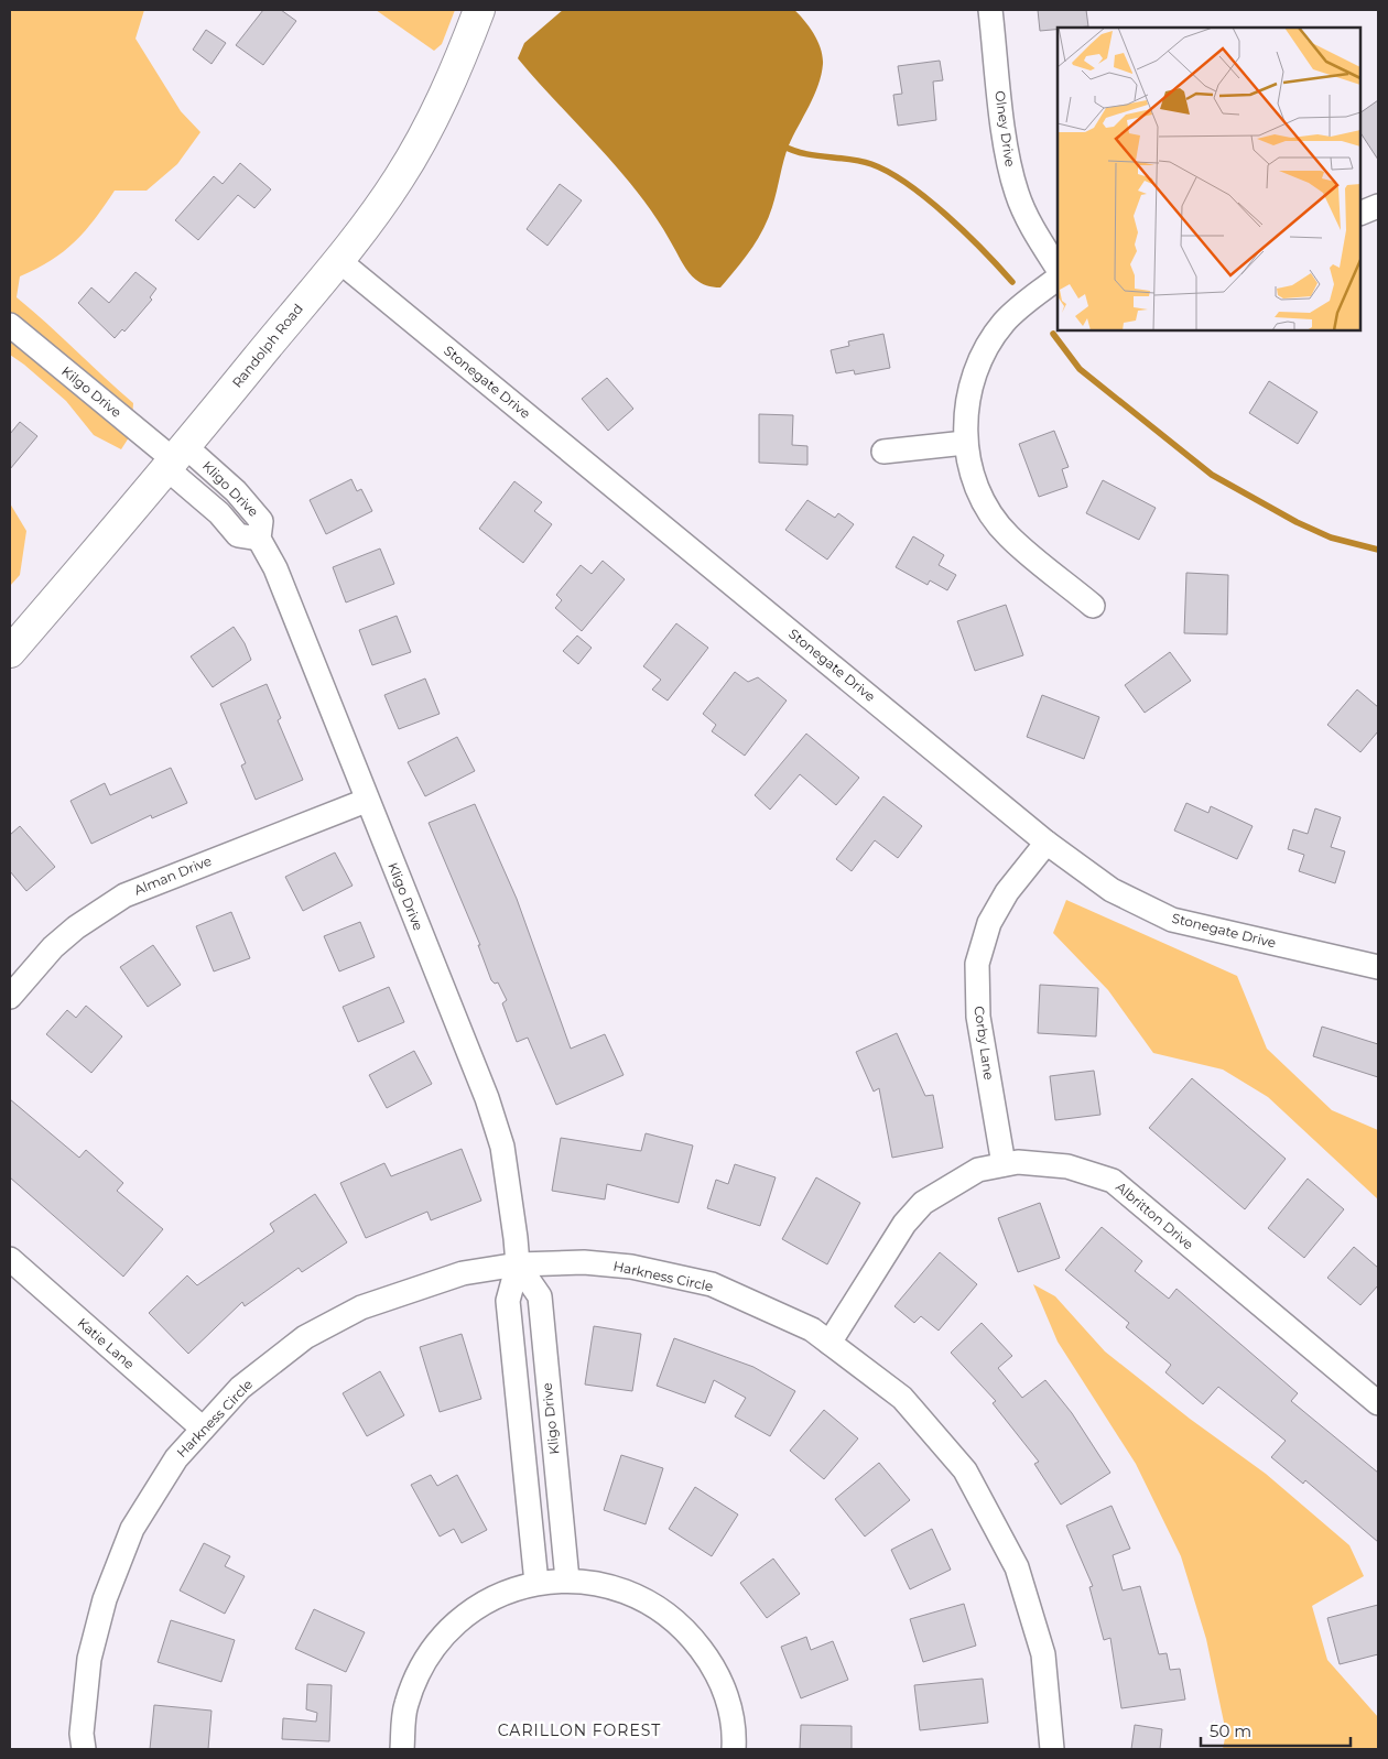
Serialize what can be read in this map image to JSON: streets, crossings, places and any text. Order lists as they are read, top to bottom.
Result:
{
  "streets": {
    "street": [
      "Olney Drive",
      "Randolph Road",
      "Stonegate Drive",
      "Kilgo Drive",
      "Kligo Drive",
      "Alman Drive",
      "Corby Lane",
      "Albritton Drive",
      "Harkness Circle",
      "Katie Lane"
    ]
  },
  "crossings": [
    ["Randolph Road", "Stonegate Drive"],
    ["Randolph Road", "Kilgo Drive"],
    ["Randolph Road", "Kligo Drive"],
    ["Stonegate Drive", "Corby Lane"],
    ["Kilgo Drive", "Kligo Drive"],
    ["Kligo Drive", "Alman Drive"],
    ["Kligo Drive", "Harkness Circle"],
    ["Corby Lane", "Albritton Drive"],
    ["Albritton Drive", "Harkness Circle"],
    ["Harkness Circle", "Katie Lane"]
  ],
  "districts": ["CARILLON FOREST"],
  "scale_bar": "50 m"
}
